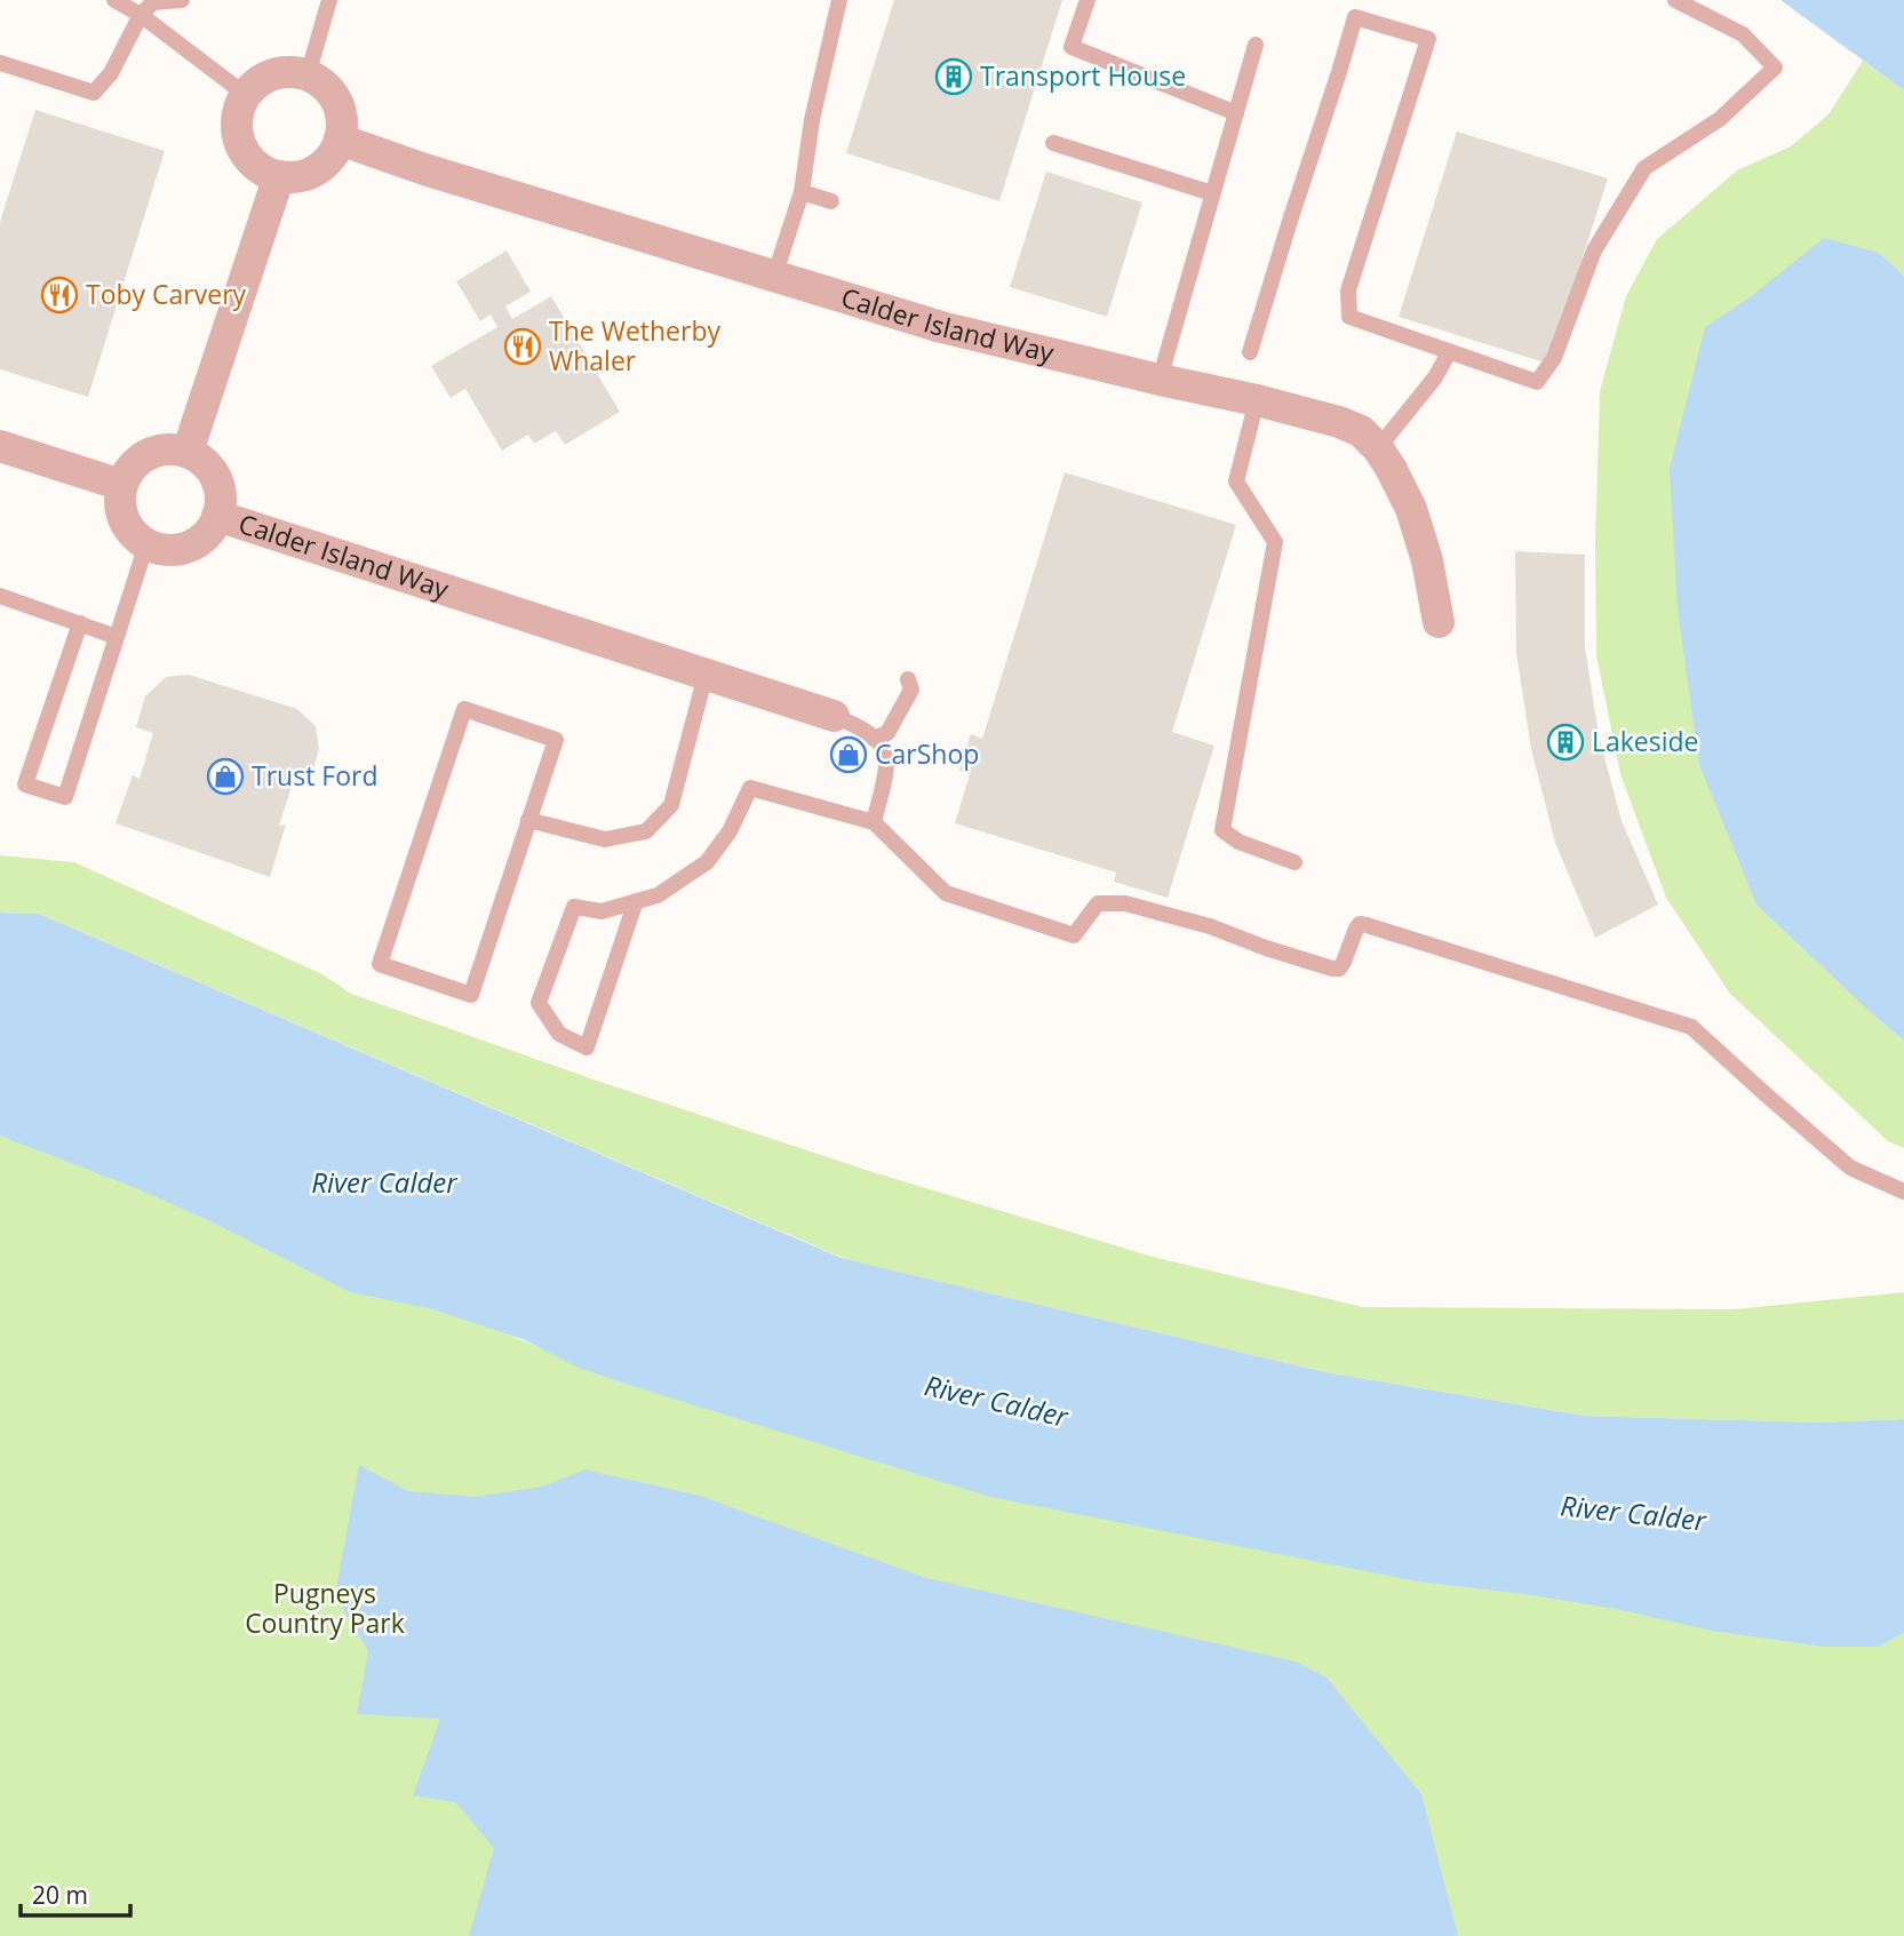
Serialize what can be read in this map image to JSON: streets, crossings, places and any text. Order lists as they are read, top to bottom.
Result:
{
  "streets": {
    "street": ["Calder Island Way"]
  },
  "water": ["River Calder"],
  "parks": ["Pugneys Country Park"],
  "places": {
    "building": ["Transport House", "Lakeside"],
    "restaurant": ["Toby Carvery", "The Wetherby Whaler"],
    "shop": ["CarShop", "Trust Ford"]
  },
  "scale_bar": "20 m"
}
